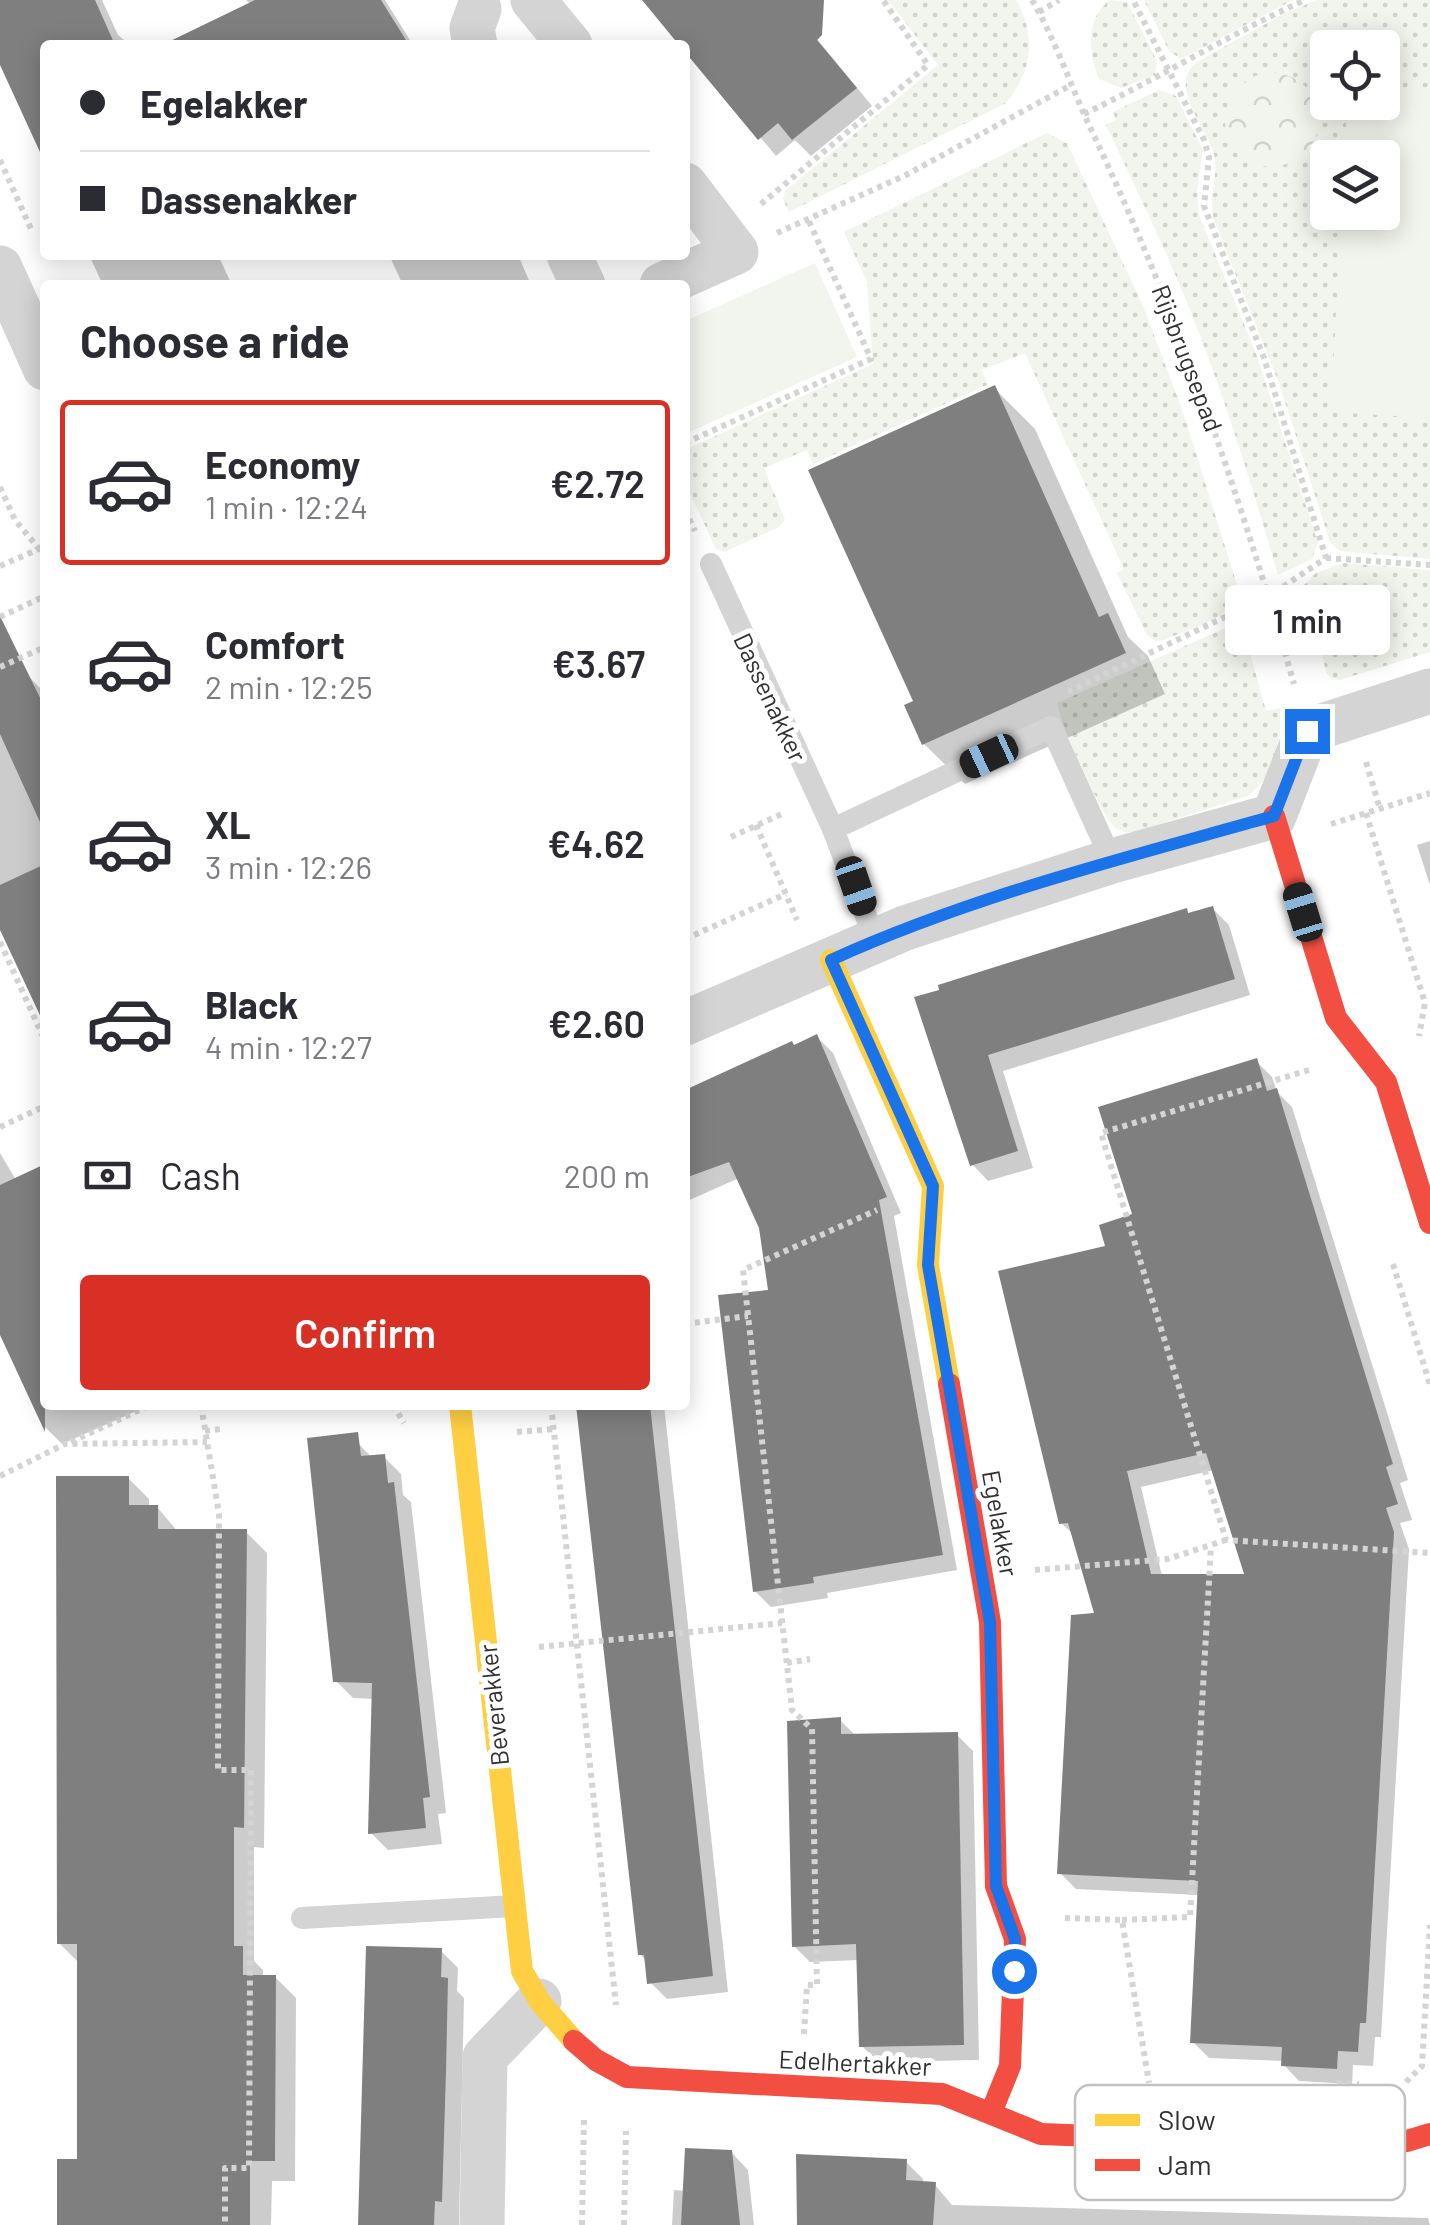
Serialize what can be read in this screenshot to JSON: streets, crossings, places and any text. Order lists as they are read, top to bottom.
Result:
{
  "streets": {
    "street": ["Egelakker", "Beverakker", "Edelhertakker"],
    "lane": ["Dassenakker"],
    "path": ["Rijsbrugsepad"]
  },
  "crossings": [
    ["Egelakker", "Edelhertakker"],
    ["Beverakker", "Edelhertakker"]
  ],
  "legend": ["Slow", "Jam"],
  "page": {
    "banner": ["Egelakker", "Dassenakker"],
    "heading": "Choose a ride",
    "list": [
      {
        "name": "Economy",
        "note": "1 min · 12:24",
        "value": "€2.72"
      },
      {
        "name": "Comfort",
        "note": "2 min · 12:25",
        "value": "€3.67"
      },
      {
        "name": "XL",
        "note": "3 min · 12:26",
        "value": "€4.62"
      },
      {
        "name": "Black",
        "note": "4 min · 12:27",
        "value": "€2.60"
      }
    ],
    "bubble": "1 min",
    "pay": ["Cash", "200 m"],
    "buttons": "Confirm"
  }
}
